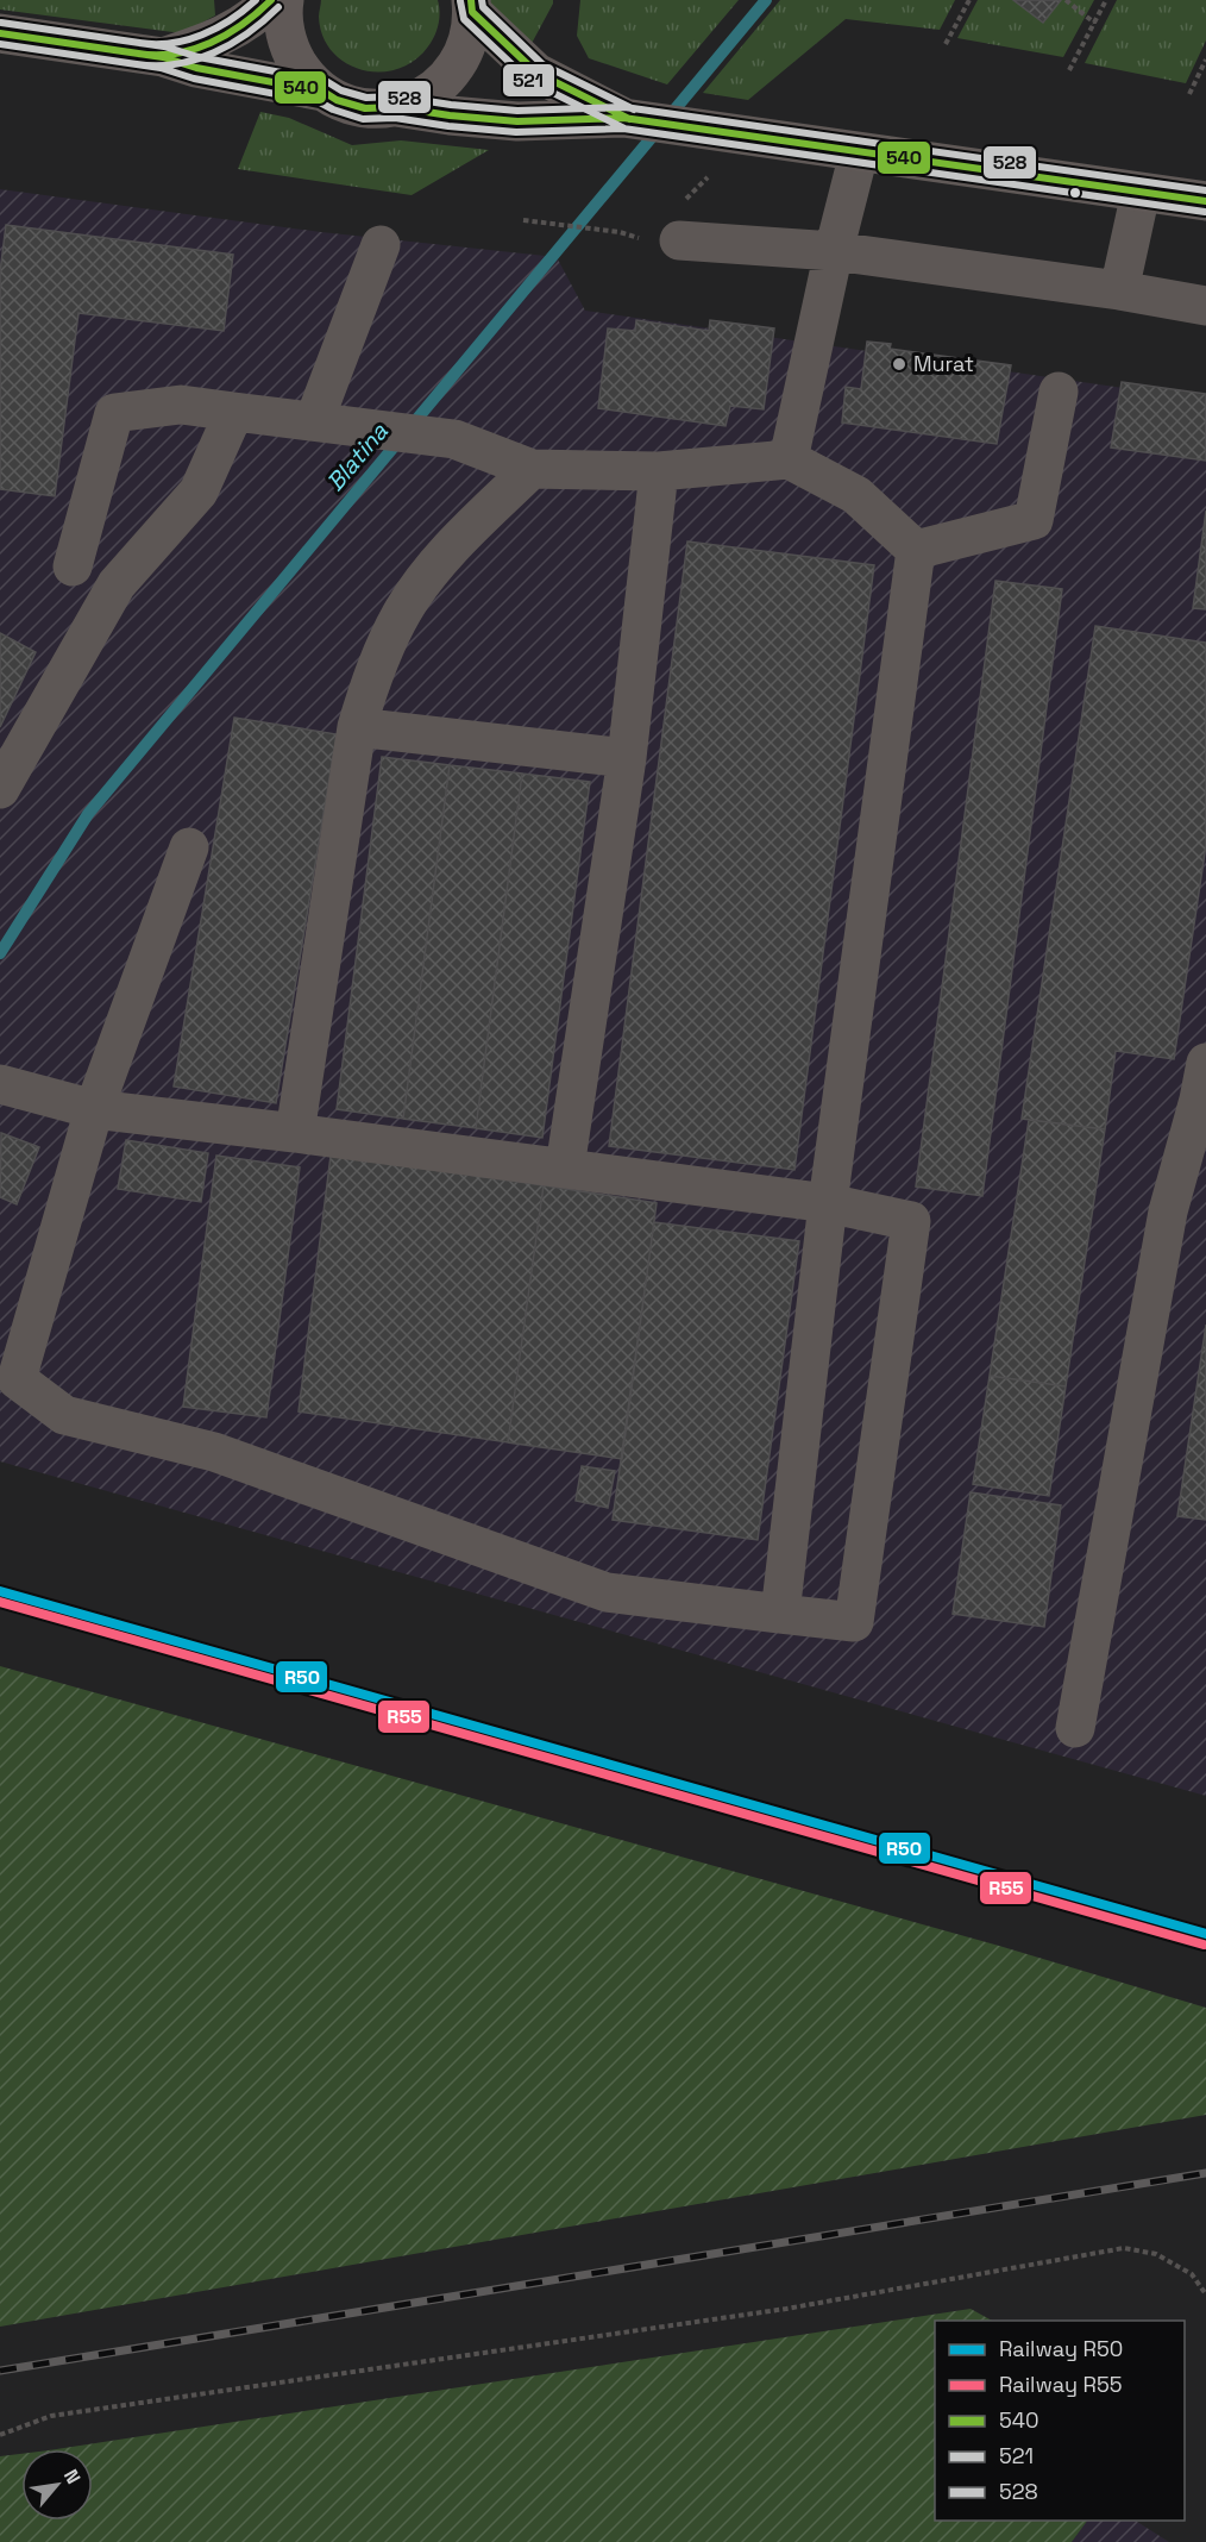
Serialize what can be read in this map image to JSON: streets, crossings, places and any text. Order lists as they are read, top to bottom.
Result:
{
  "water": ["Blatina"],
  "places": ["Murat"],
  "lines": [
    "transit line 540",
    "transit line 528",
    "transit line 521",
    "rail line R50",
    "rail line R55"
  ],
  "legend": [
    "Railway R50",
    "Railway R55",
    "540",
    "521",
    "528"
  ],
  "north": "top right"
}
